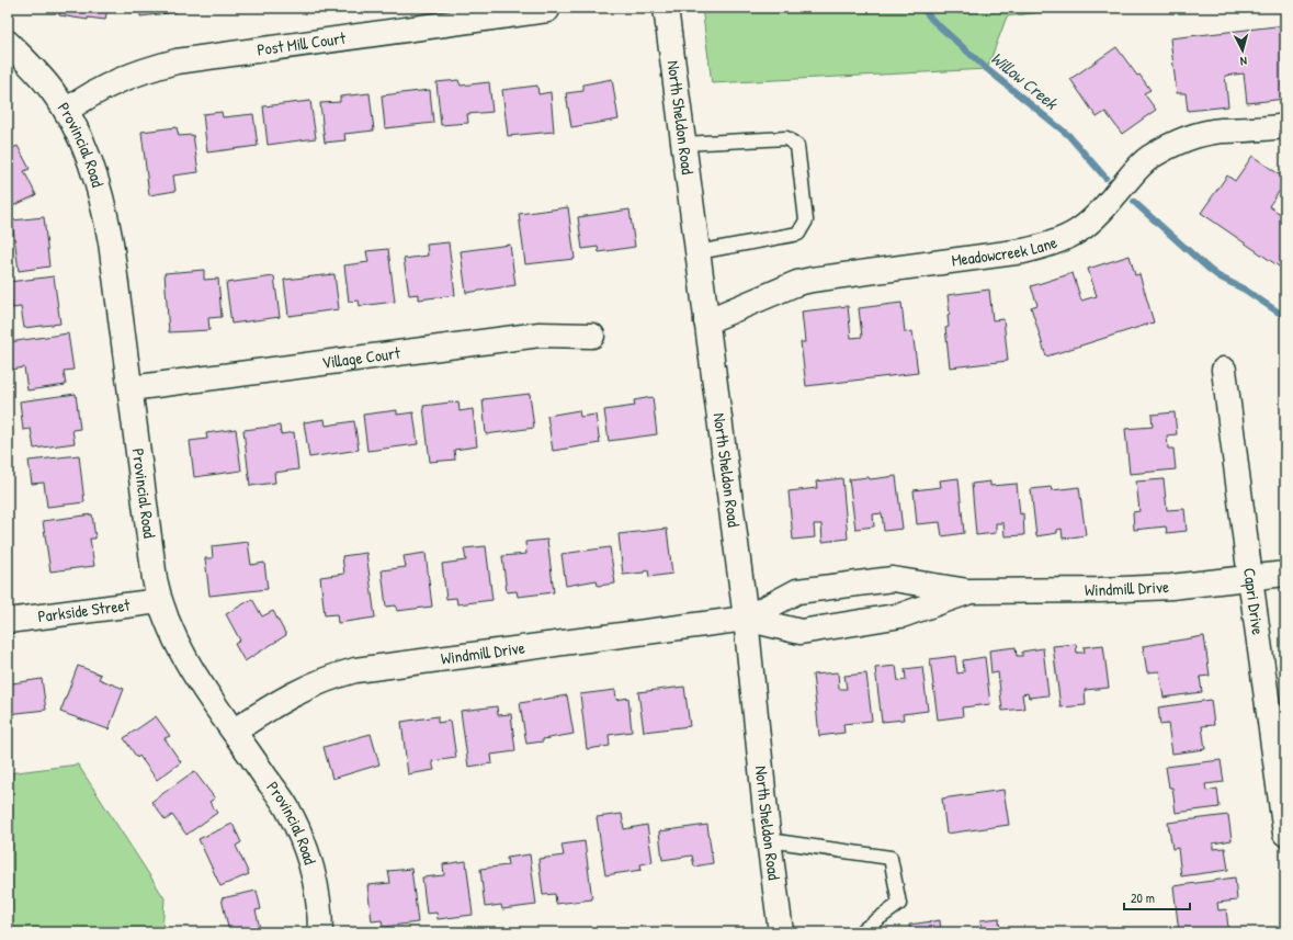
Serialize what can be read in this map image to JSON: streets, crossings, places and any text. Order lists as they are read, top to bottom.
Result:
{
  "streets": {
    "street": [
      "Post Mill Court",
      "North Sheldon Road",
      "Provincial Road",
      "Meadowcreek Lane",
      "Village Court",
      "Windmill Drive",
      "Capri Drive",
      "Parkside Street"
    ]
  },
  "crossings": [
    ["Post Mill Court", "Provincial Road"],
    ["North Sheldon Road", "Meadowcreek Lane"],
    ["North Sheldon Road", "Windmill Drive"],
    ["Provincial Road", "Village Court"],
    ["Provincial Road", "Windmill Drive"],
    ["Provincial Road", "Parkside Street"],
    ["Windmill Drive", "Capri Drive"]
  ],
  "water": ["Willow Creek"],
  "scale_bar": "20 m",
  "north": "bottom"
}
